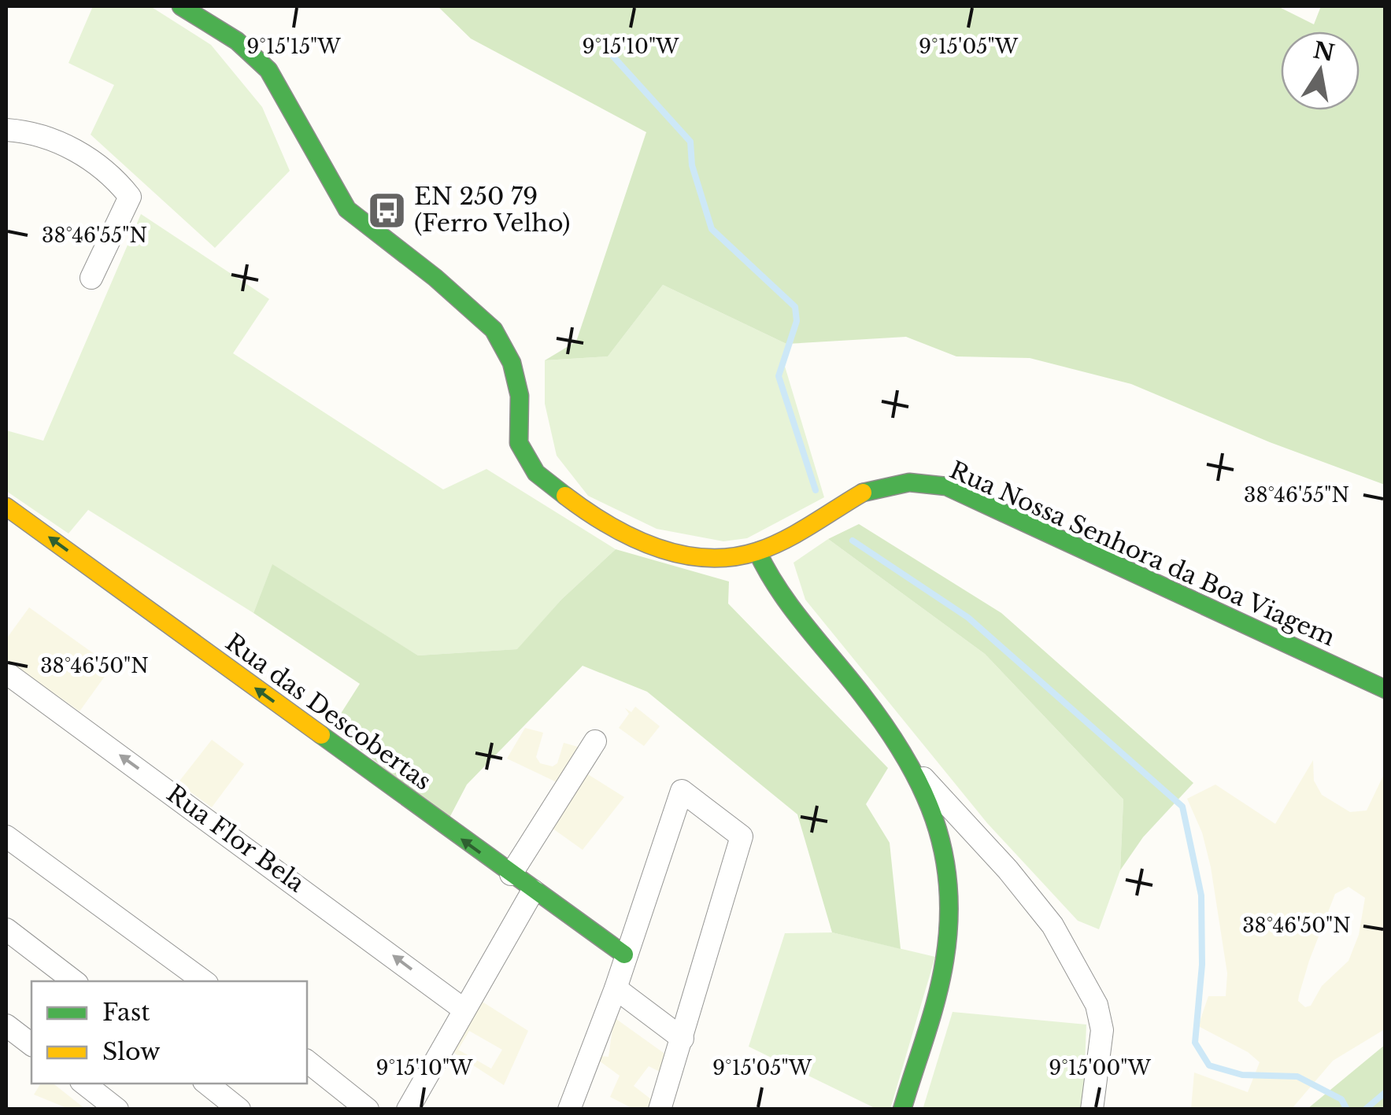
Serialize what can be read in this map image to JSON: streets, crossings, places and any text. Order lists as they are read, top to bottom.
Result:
{
  "streets": {
    "main road": ["Rua Nossa Senhora da Boa Viagem", "Rua das Descobertas"],
    "street": ["Rua Flor Bela"]
  },
  "one_way": ["Rua das Descobertas"],
  "places": {
    "bus stop": ["EN 250 79 (Ferro Velho)"]
  },
  "legend": ["Fast", "Slow"],
  "north": "top",
  "coordinates": [
    "9°15'15\"W",
    "9°15'10\"W",
    "9°15'05\"W",
    "38°46'55\"N",
    "38°46'50\"N",
    "9°15'00\"W"
  ]
}
